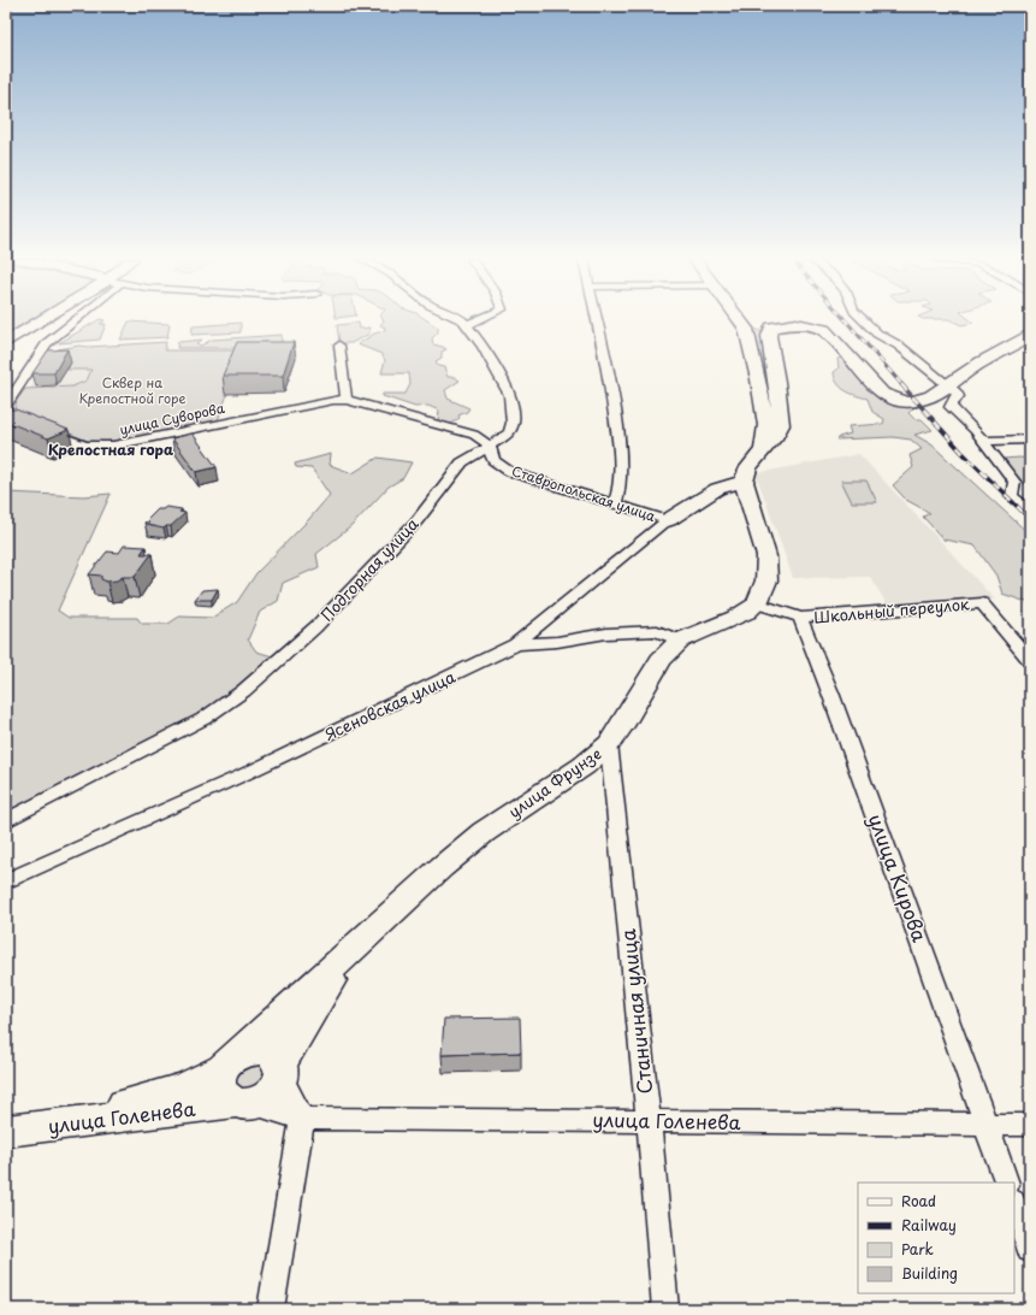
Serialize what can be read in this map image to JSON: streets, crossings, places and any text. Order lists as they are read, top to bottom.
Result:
{
  "streets": {
    "main road": ["Ясеновская улица", "улица Фрунзе", "улица Голенева"],
    "street": [
      "улица Суворова",
      "Ставропольская улица",
      "Подгорная улица",
      "Школьный переулок",
      "улица Кирова",
      "Станичная улица"
    ]
  },
  "crossings": [
    ["Ставропольская улица", "Подгорная улица"],
    ["Ставропольская улица", "Ясеновская улица"],
    ["Школьный переулок", "улица Кирова"],
    ["улица Фрунзе", "Станичная улица"],
    ["улица Фрунзе", "улица Голенева"],
    ["улица Кирова", "улица Голенева"],
    ["Станичная улица", "улица Голенева"]
  ],
  "districts": ["Крепостная гора"],
  "parks": ["Сквер на Крепостной горе"],
  "legend": [
    "Road",
    "Railway",
    "Park",
    "Building"
  ]
}
